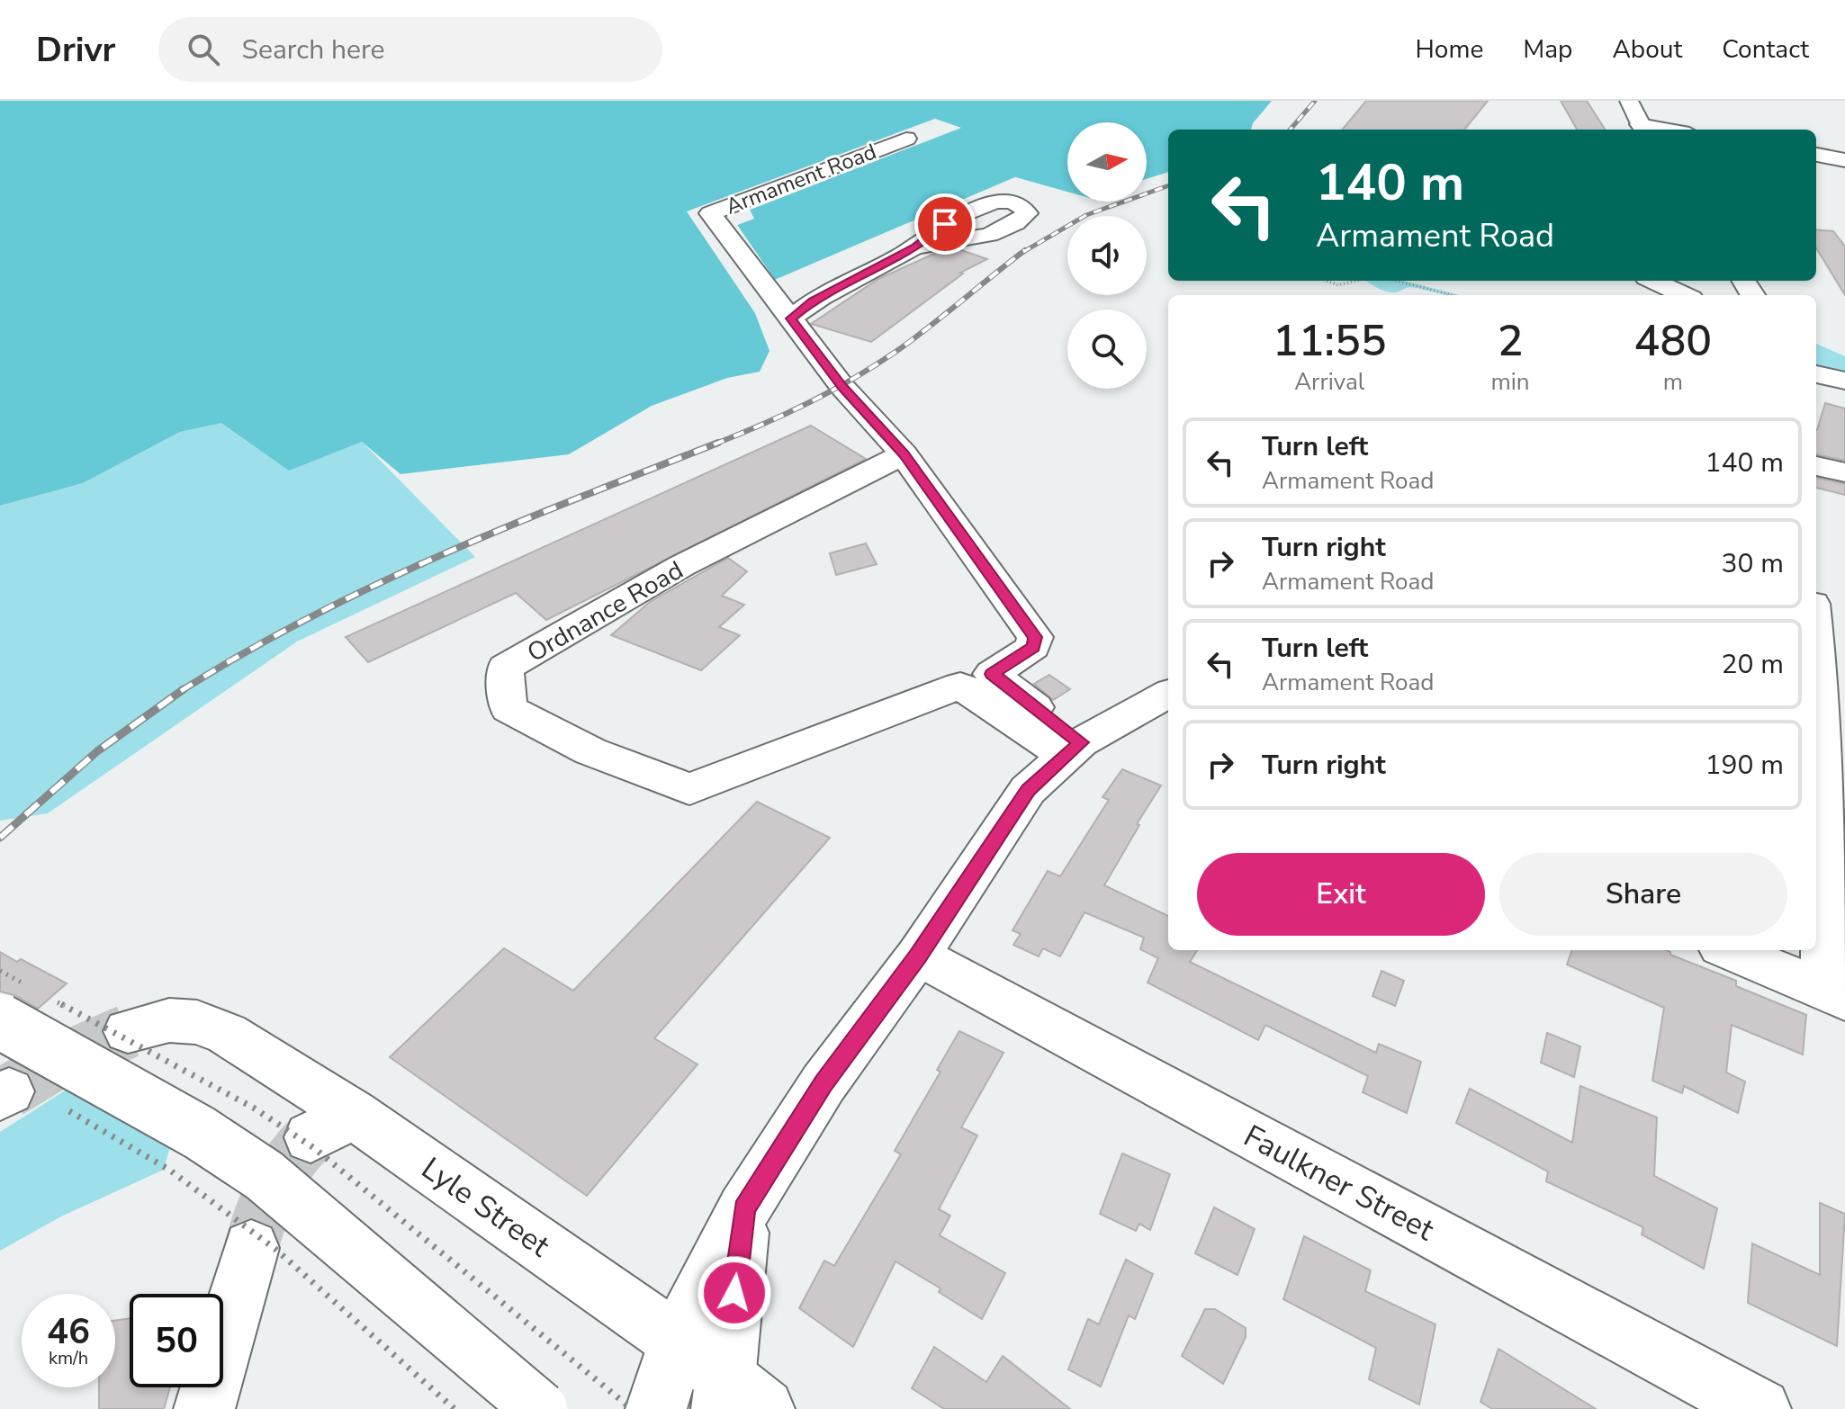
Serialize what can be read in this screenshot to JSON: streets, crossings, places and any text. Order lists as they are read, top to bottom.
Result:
{
  "streets": {
    "street": [
      "Armament Road",
      "Ordnance Road",
      "Faulkner Street",
      "Lyle Street"
    ]
  },
  "crossings": [
    ["Armament Road", "Ordnance Road"]
  ],
  "north": "right",
  "page": {
    "header": "Drivr",
    "search": "Search here",
    "nav": [
      "Home",
      "Map",
      "About",
      "Contact"
    ],
    "turn": ["140 m", "Armament Road"],
    "eta": [
      "11:55",
      "Arrival",
      "2",
      "min",
      "480",
      "m"
    ],
    "list": [
      {
        "name": "Turn left",
        "note": "Armament Road",
        "value": "140 m"
      },
      {
        "name": "Turn right",
        "note": "Armament Road",
        "value": "30 m"
      },
      {
        "name": "Turn left",
        "note": "Armament Road",
        "value": "20 m"
      },
      {
        "name": "Turn right",
        "value": "190 m"
      }
    ],
    "buttons": ["Exit", "Share"],
    "speed": "46 km/h",
    "limit": "50"
  }
}
